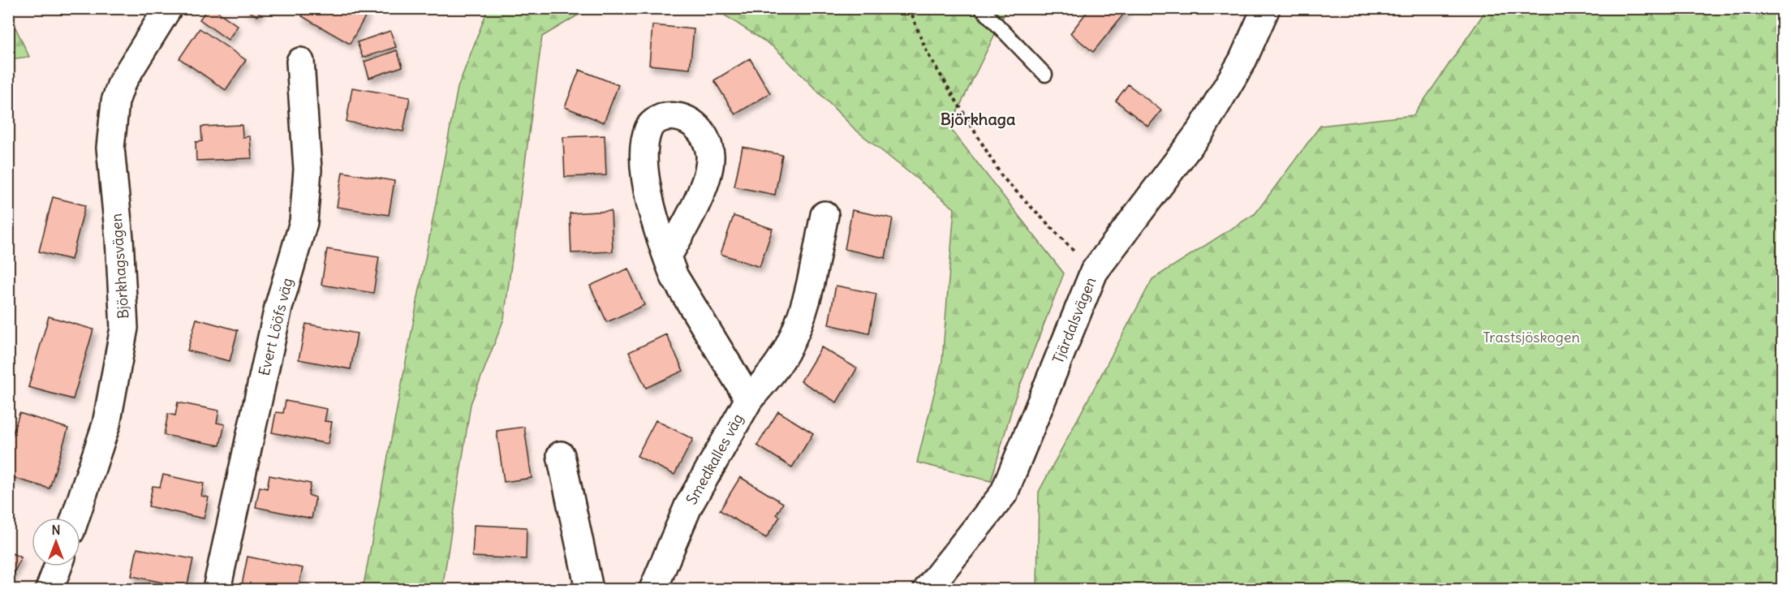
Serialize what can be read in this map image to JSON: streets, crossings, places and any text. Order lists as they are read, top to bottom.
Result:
{
  "streets": {
    "street": [
      "Björkhagsvägen",
      "Tjärdalsvägen",
      "Evert Lööfs väg",
      "Smedkalles väg"
    ]
  },
  "districts": ["Björkhaga"],
  "parks": ["Trastsjöskogen"],
  "north": "top"
}
